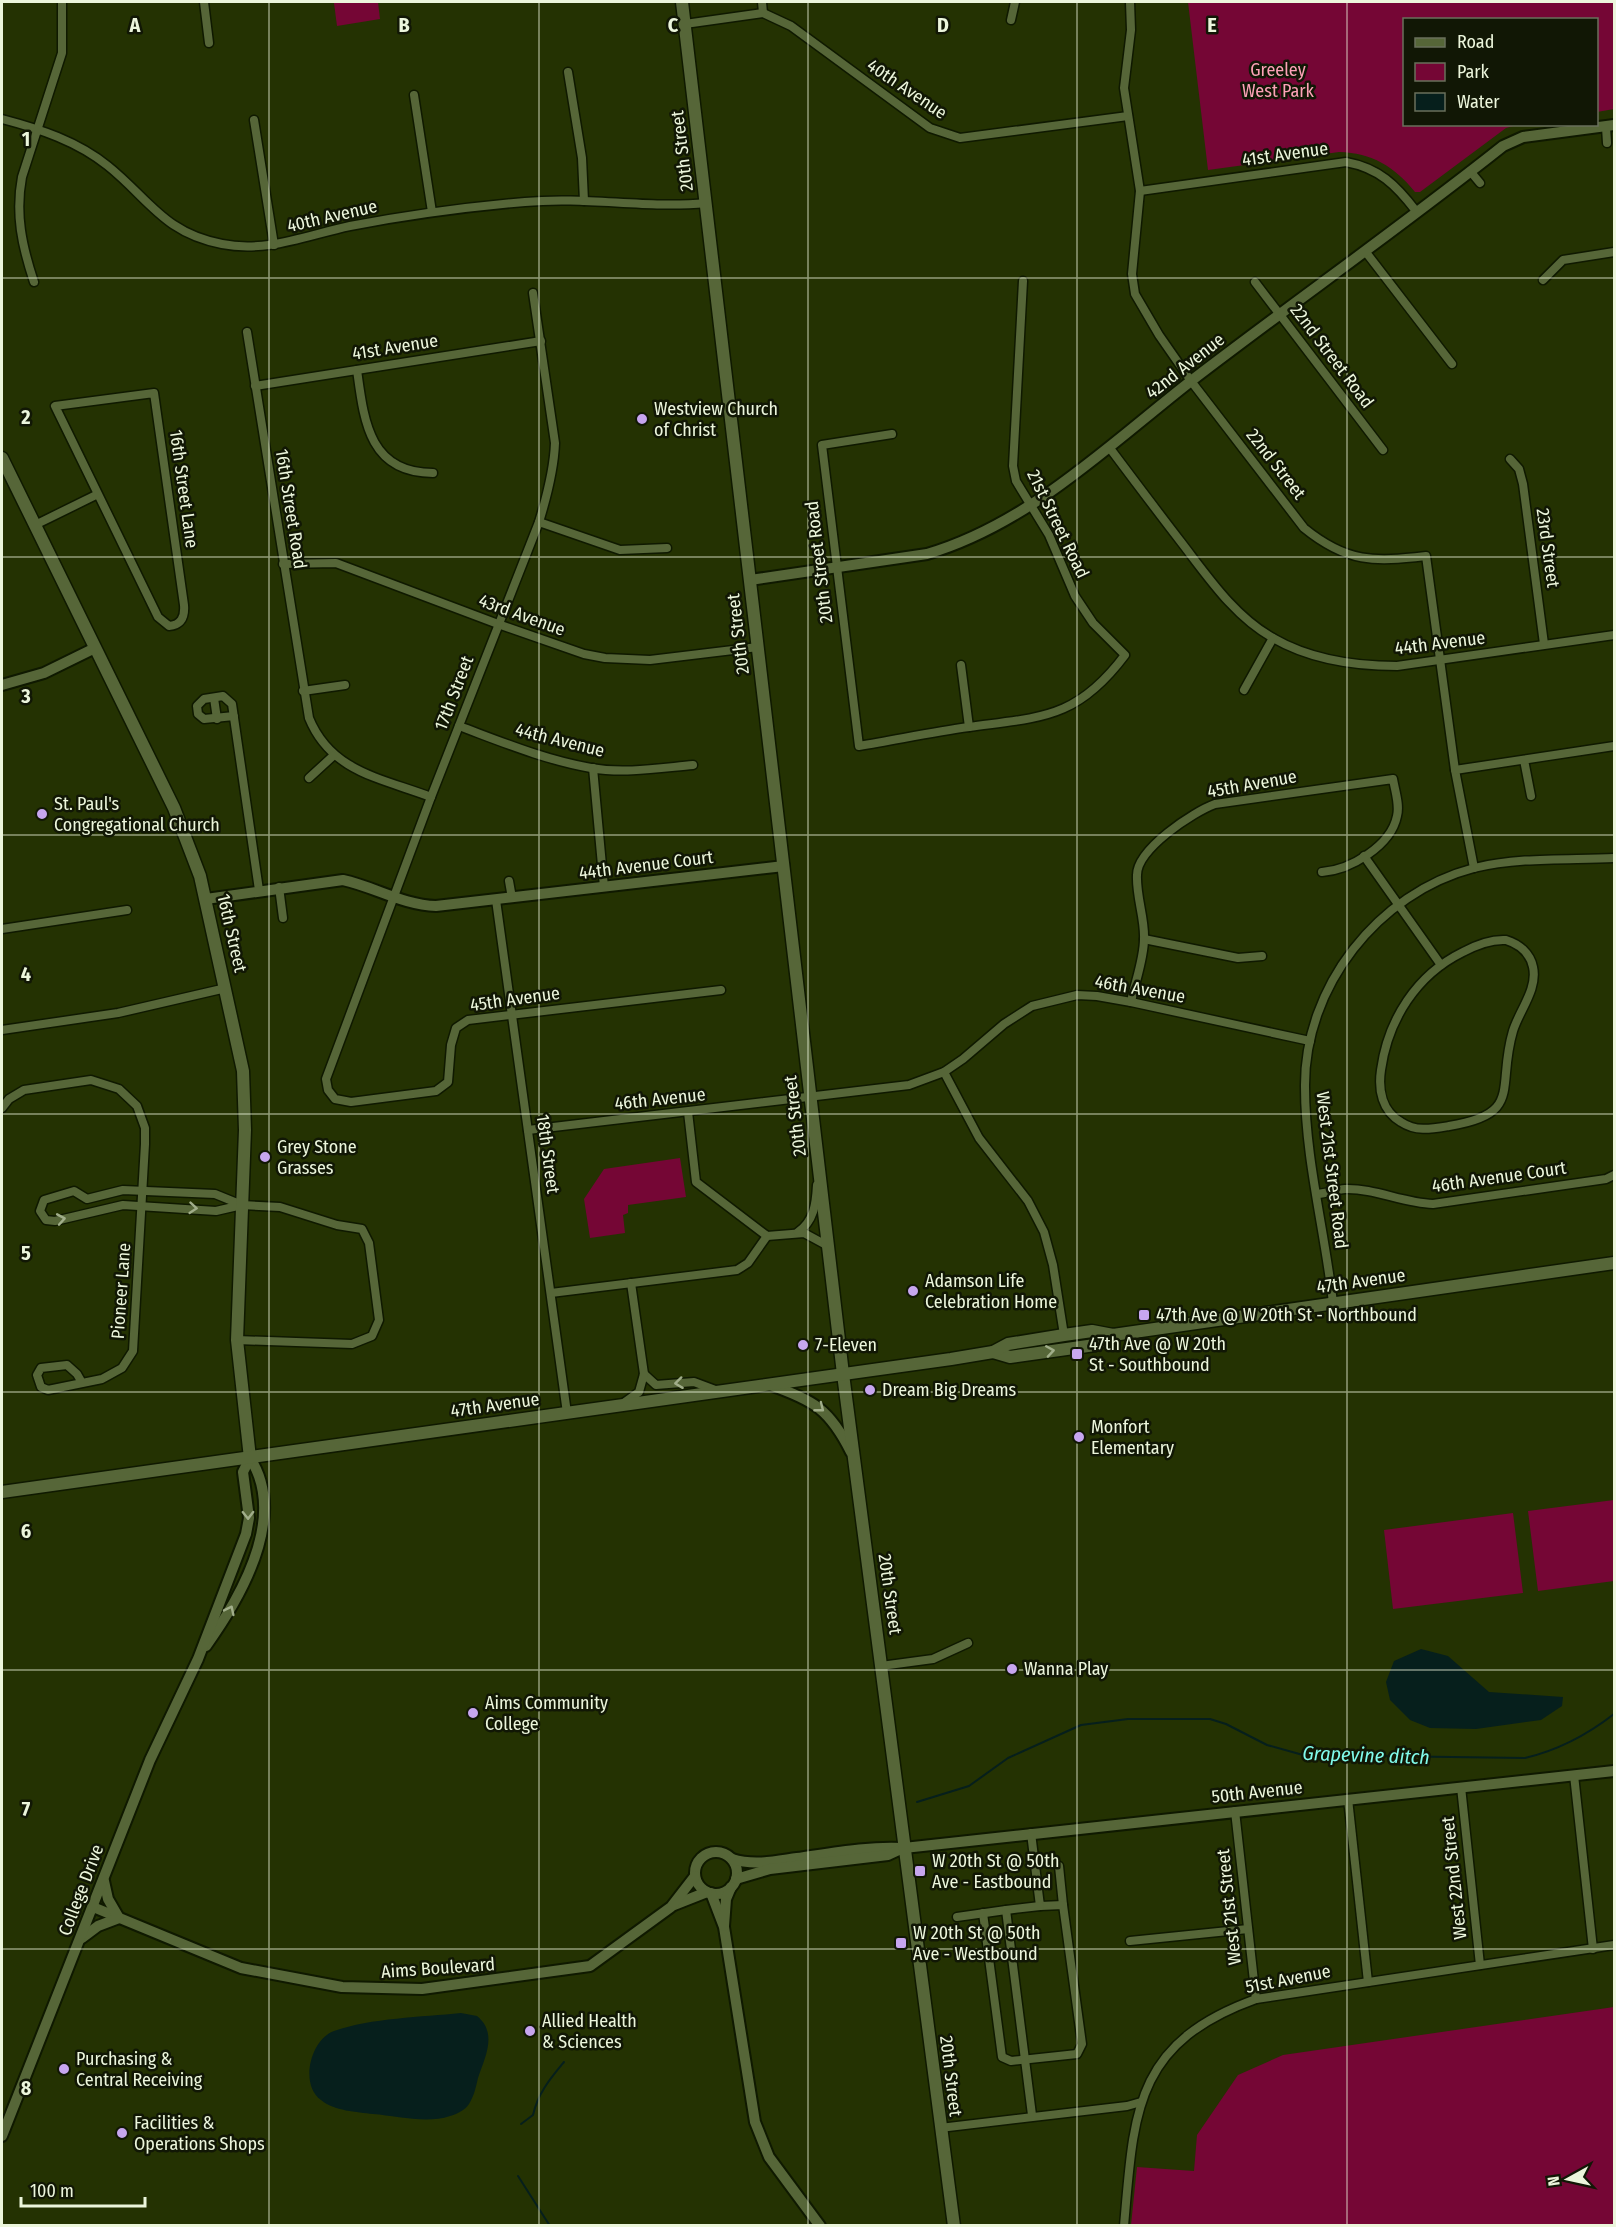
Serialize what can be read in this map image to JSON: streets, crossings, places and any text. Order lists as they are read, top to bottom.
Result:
{
  "streets": {
    "main road": ["20th Street", "16th Street", "47th Avenue"],
    "street": [
      "40th Avenue",
      "41st Avenue",
      "22nd Street Road",
      "42nd Avenue",
      "22nd Street",
      "16th Street Lane",
      "16th Street Road",
      "21st Street Road",
      "23rd Street",
      "20th Street Road",
      "43rd Avenue",
      "44th Avenue",
      "17th Street",
      "45th Avenue",
      "44th Avenue Court",
      "46th Avenue",
      "18th Street",
      "West 21st Street Road",
      "46th Avenue Court",
      "Pioneer Lane",
      "50th Avenue",
      "West 22nd Street",
      "College Drive",
      "West 21st Street",
      "Aims Boulevard",
      "51st Avenue"
    ]
  },
  "crossings": [
    ["40th Avenue", "20th Street"],
    ["40th Avenue", "22nd Street"],
    ["20th Street", "42nd Avenue"],
    ["20th Street", "43rd Avenue"],
    ["20th Street", "44th Avenue Court"],
    ["20th Street", "46th Avenue"],
    ["20th Street", "47th Avenue"],
    ["20th Street", "50th Avenue"],
    ["41st Avenue", "42nd Avenue"],
    ["41st Avenue", "22nd Street"],
    ["41st Avenue", "16th Street Road"],
    ["41st Avenue", "17th Street"],
    ["22nd Street Road", "42nd Avenue"],
    ["42nd Avenue", "22nd Street"],
    ["42nd Avenue", "21st Street Road"],
    ["42nd Avenue", "20th Street Road"],
    ["42nd Avenue", "44th Avenue"],
    ["22nd Street", "44th Avenue"],
    ["16th Street Road", "43rd Avenue"],
    ["16th Street Road", "17th Street"],
    ["21st Street Road", "20th Street Road"],
    ["23rd Street", "44th Avenue"],
    ["43rd Avenue", "17th Street"],
    ["44th Avenue", "17th Street"],
    ["17th Street", "45th Avenue"],
    ["17th Street", "44th Avenue Court"],
    ["45th Avenue", "18th Street"],
    ["44th Avenue Court", "16th Street"],
    ["44th Avenue Court", "18th Street"],
    ["16th Street", "47th Avenue"],
    ["16th Street", "College Drive"],
    ["46th Avenue", "18th Street"],
    ["46th Avenue", "West 21st Street Road"],
    ["18th Street", "47th Avenue"],
    ["West 21st Street Road", "46th Avenue Court"],
    ["West 21st Street Road", "47th Avenue"],
    ["47th Avenue", "College Drive"],
    ["50th Avenue", "West 22nd Street"],
    ["50th Avenue", "West 21st Street"],
    ["50th Avenue", "Aims Boulevard"],
    ["West 22nd Street", "51st Avenue"],
    ["College Drive", "Aims Boulevard"],
    ["West 21st Street", "51st Avenue"]
  ],
  "water": ["Grapevine ditch"],
  "parks": ["Greeley West Park"],
  "places": {
    "other": [
      "Westview Church of Christ",
      "St. Paul's Congregational Church",
      "Grey Stone Grasses",
      "Adamson Life Celebration Home",
      "7-Eleven",
      "Dream Big Dreams",
      "Monfort Elementary",
      "Wanna Play",
      "Aims Community College",
      "Allied Health & Sciences",
      "Purchasing & Central Receiving",
      "Facilities & Operations Shops"
    ],
    "transit": [
      "47th Ave @ W 20th St - Northbound",
      "47th Ave @ W 20th St - Southbound",
      "W 20th St @ 50th Ave - Eastbound",
      "W 20th St @ 50th Ave - Westbound"
    ]
  },
  "legend": ["Road", "Park", "Water"],
  "scale_bar": "100 m",
  "north": "left",
  "grid": {
    "columns": [
      "A",
      "B",
      "C",
      "D",
      "E"
    ],
    "rows": [
      "1",
      "2",
      "3",
      "4",
      "5",
      "6",
      "7",
      "8"
    ]
  }
}
